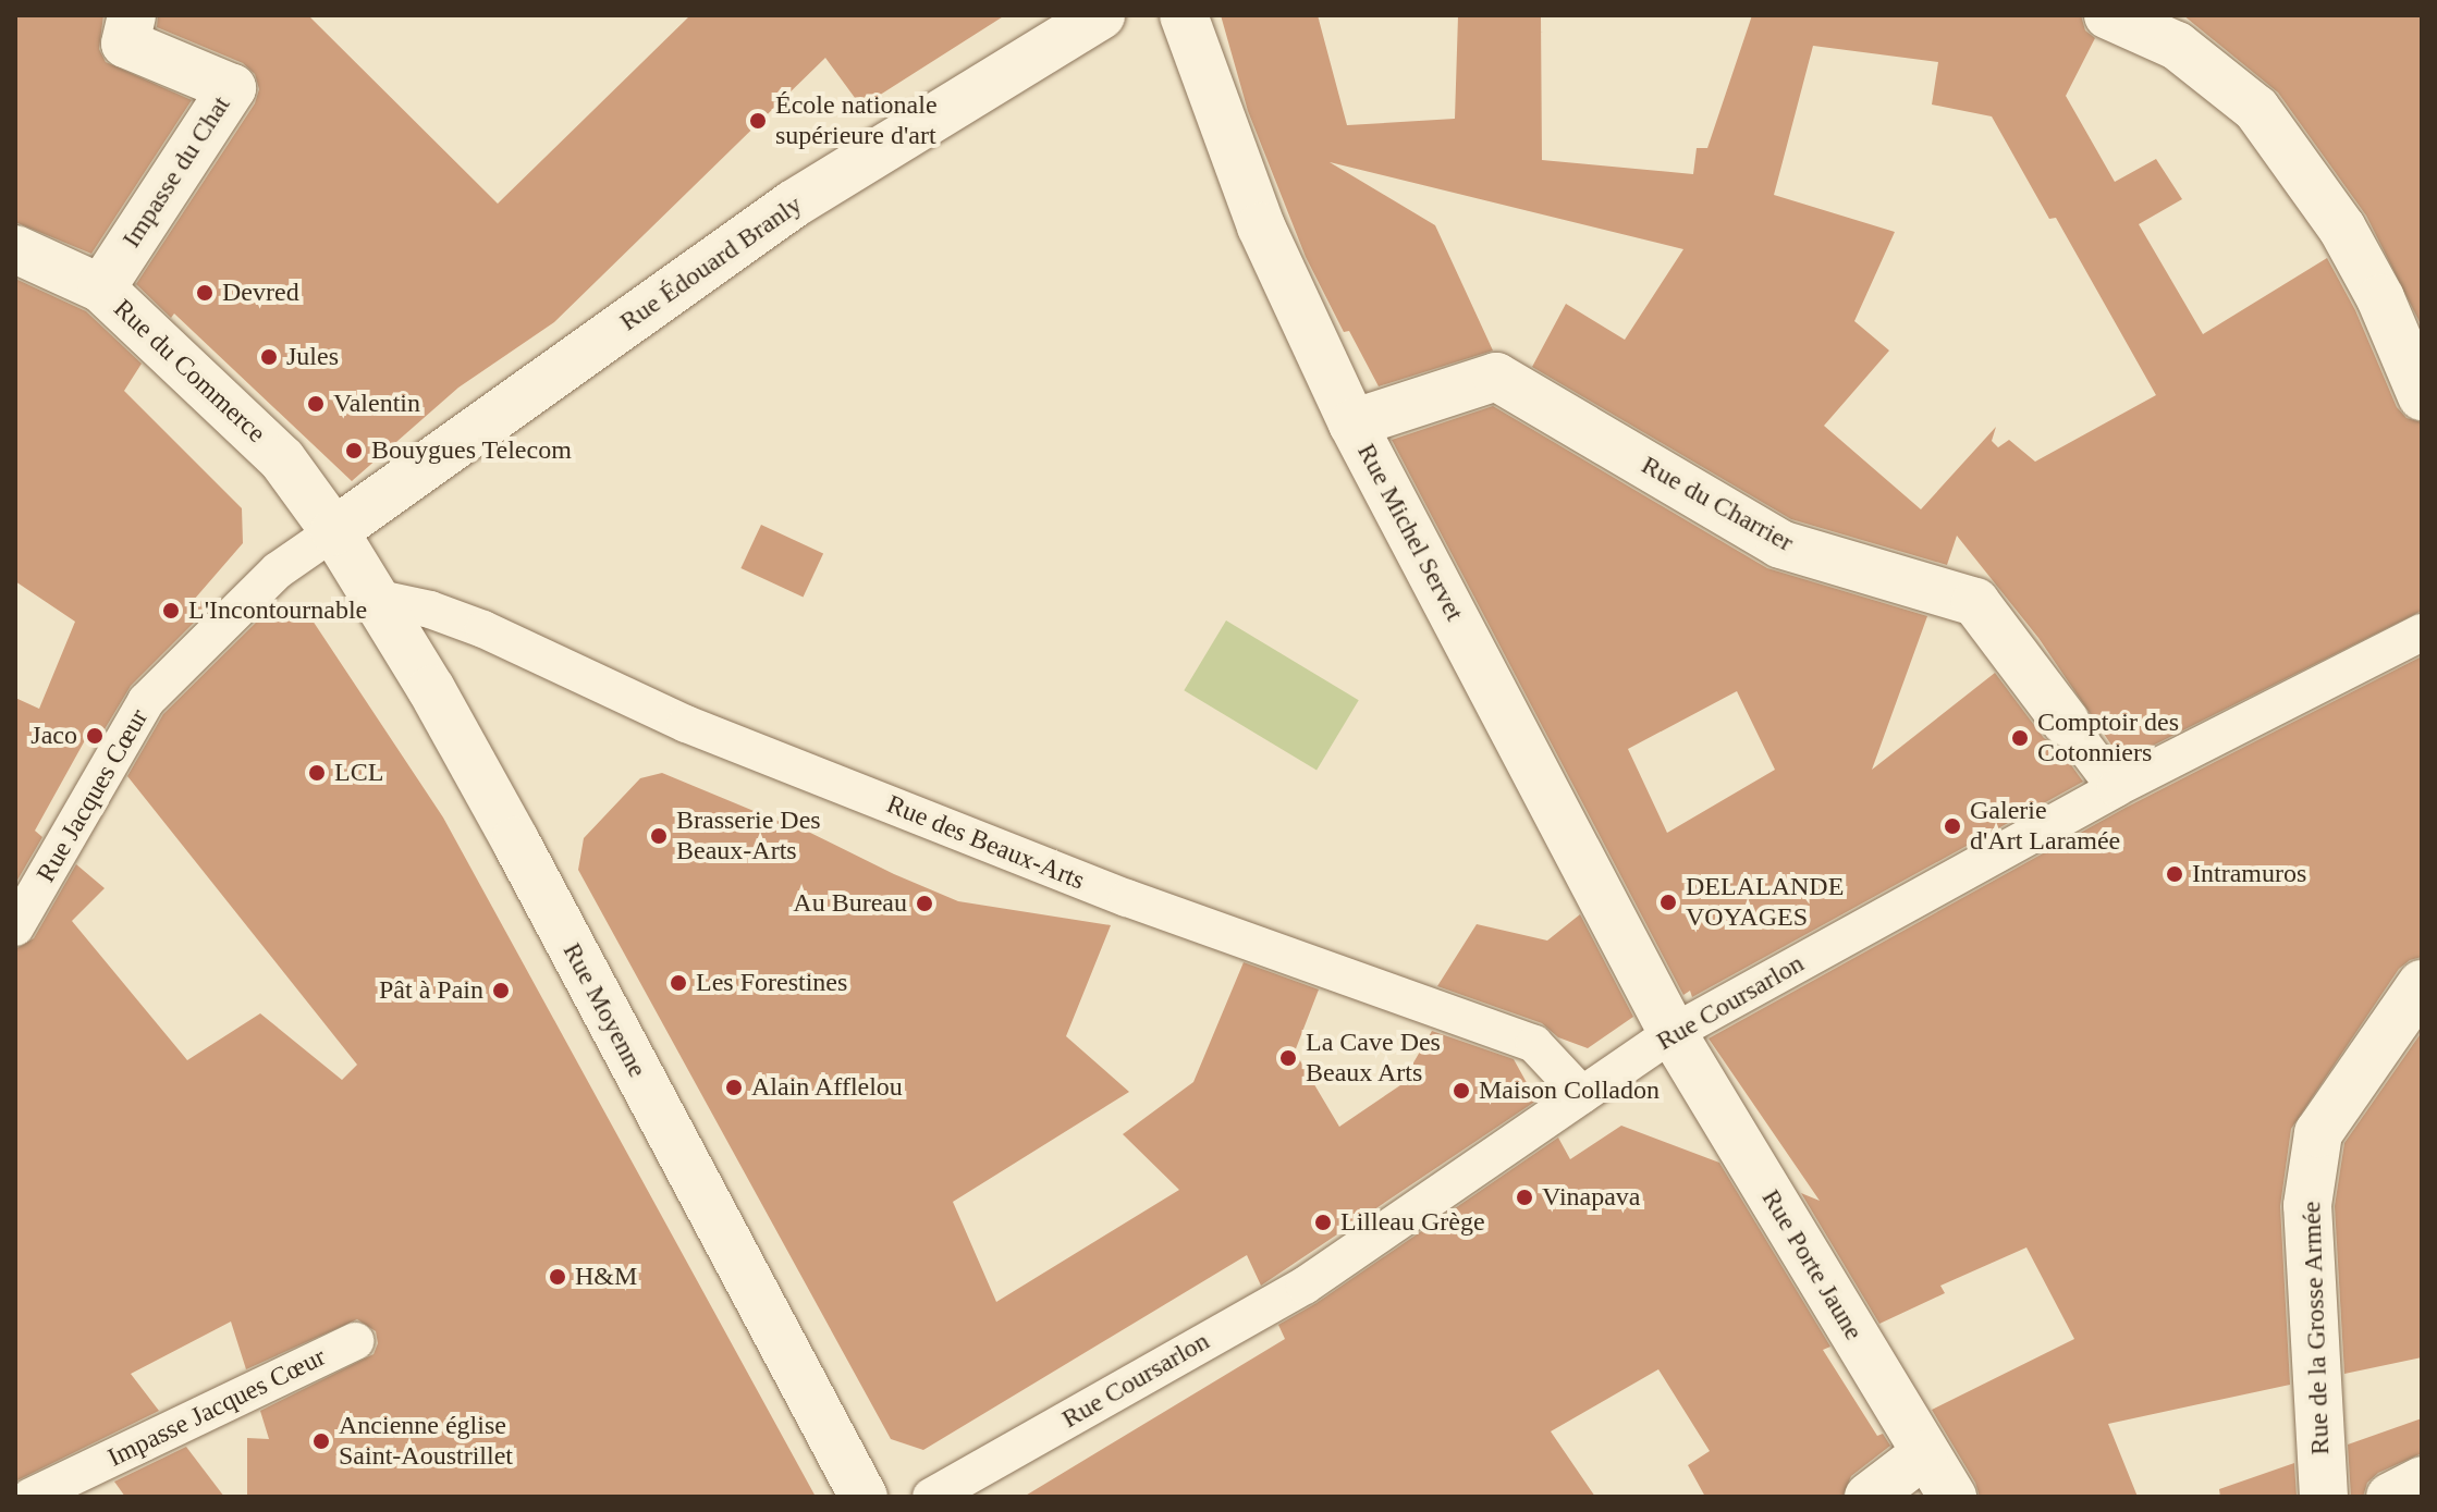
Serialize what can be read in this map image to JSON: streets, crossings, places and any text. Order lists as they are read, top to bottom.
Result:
{
  "streets": {
    "street": [
      "Impasse du Chat",
      "Rue Édouard Branly",
      "Rue du Commerce",
      "Rue du Charrier",
      "Rue Michel Servet",
      "Rue Jacques Cœur",
      "Rue des Beaux-Arts",
      "Rue Coursarlon",
      "Rue Moyenne",
      "Rue Porte Jaune",
      "Rue de la Grosse Armée",
      "Impasse Jacques Cœur"
    ]
  },
  "crossings": [
    ["Impasse du Chat", "Rue du Commerce"],
    ["Rue Édouard Branly", "Rue du Commerce"],
    ["Rue Édouard Branly", "Rue Jacques Cœur"],
    ["Rue Édouard Branly", "Rue Moyenne"],
    ["Rue du Commerce", "Rue Jacques Cœur"],
    ["Rue du Commerce", "Rue Moyenne"],
    ["Rue du Charrier", "Rue Michel Servet"],
    ["Rue du Charrier", "Rue Coursarlon"],
    ["Rue Michel Servet", "Rue Coursarlon"],
    ["Rue Michel Servet", "Rue Porte Jaune"],
    ["Rue Jacques Cœur", "Rue Moyenne"],
    ["Rue des Beaux-Arts", "Rue Coursarlon"],
    ["Rue des Beaux-Arts", "Rue Moyenne"],
    ["Rue Coursarlon", "Rue Porte Jaune"]
  ],
  "places": [
    "École nationale supérieure d'art",
    "Devred",
    "Jules",
    "Valentin",
    "Bouygues Telecom",
    "L'Incontournable",
    "Jaco",
    "Comptoir des Cotonniers",
    "LCL",
    "Galerie d'Art Laramée",
    "Brasserie Des Beaux-Arts",
    "Intramuros",
    "DELALANDE VOYAGES",
    "Au Bureau",
    "Les Forestines",
    "Pât à Pain",
    "La Cave Des Beaux Arts",
    "Alain Afflelou",
    "Maison Colladon",
    "Vinapava",
    "Lilleau Grège",
    "H&M",
    "Ancienne église Saint-Aoustrillet"
  ]
}
